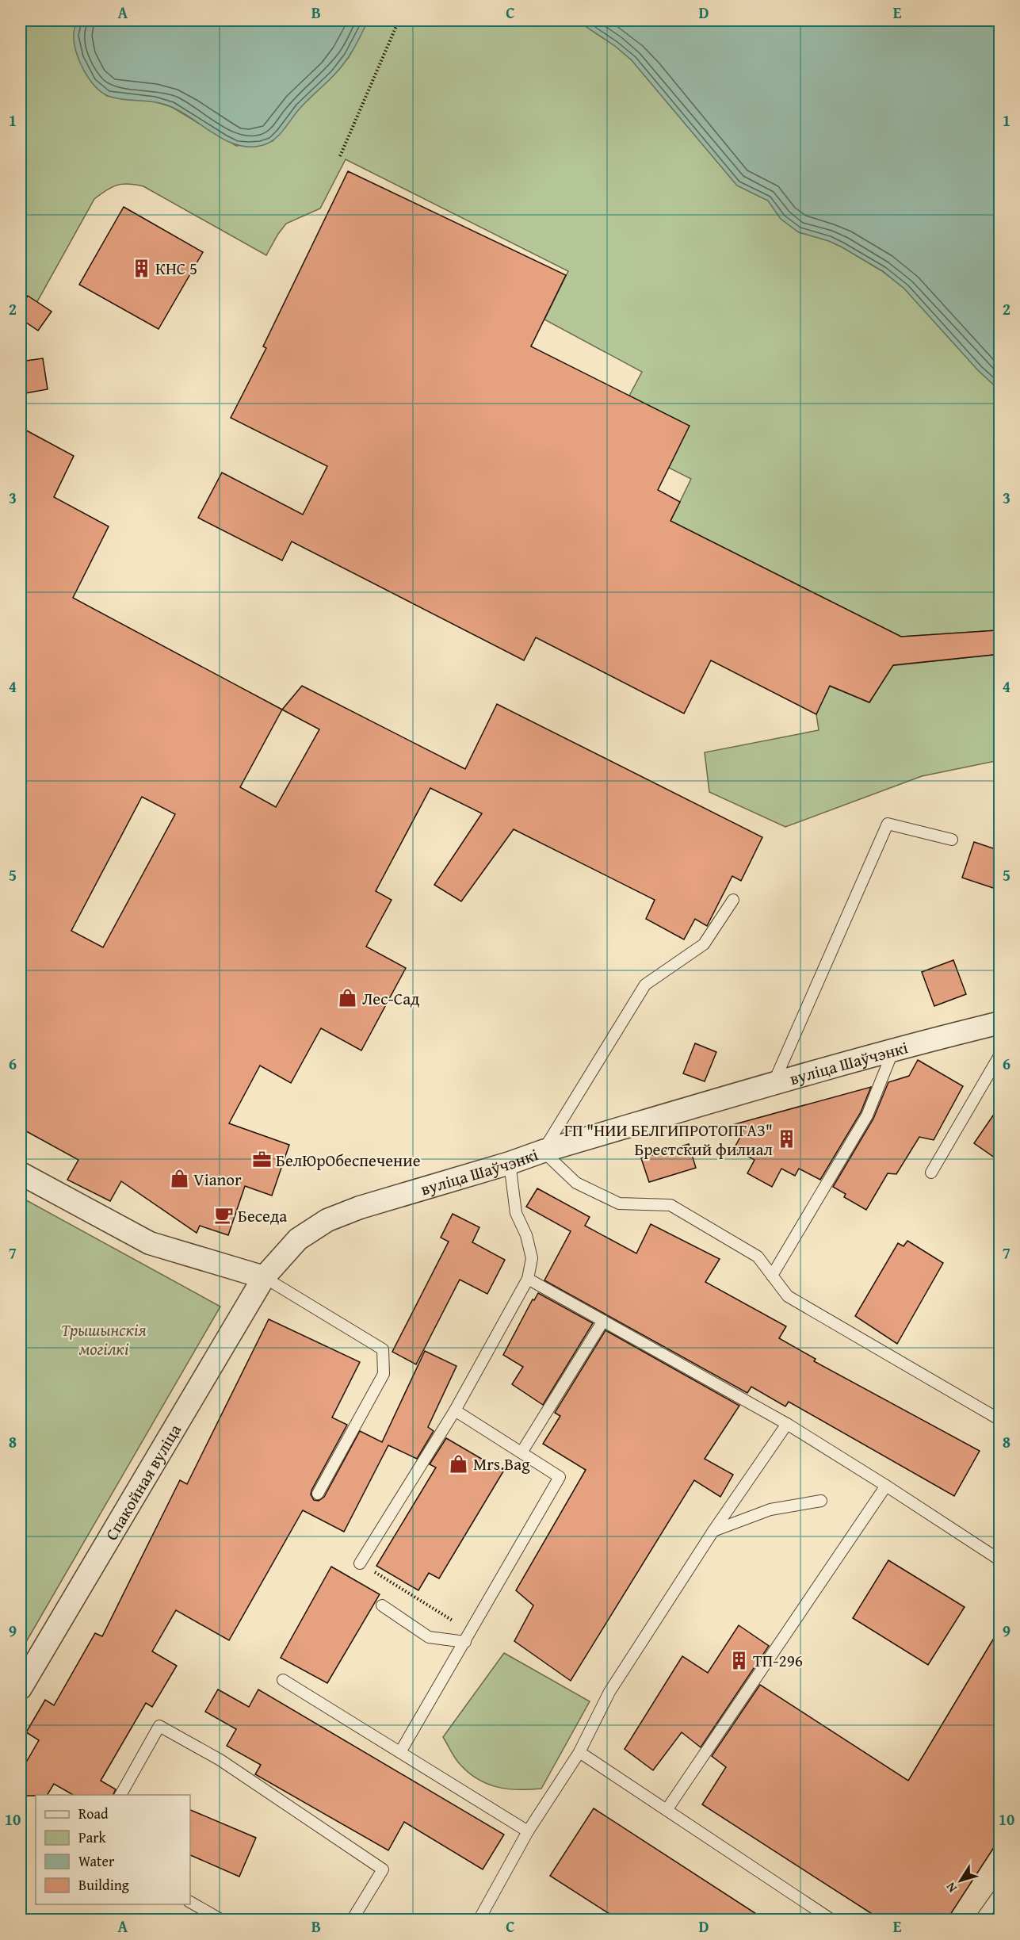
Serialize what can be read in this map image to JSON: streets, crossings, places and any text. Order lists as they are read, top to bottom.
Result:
{
  "streets": {
    "street": ["вуліца Шаўчэнкі", "Спакойная вуліца"]
  },
  "crossings": [
    ["вуліца Шаўчэнкі", "Спакойная вуліца"]
  ],
  "parks": ["Трышынскія могілкі"],
  "places": {
    "building": ["КНС 5", "ГП \"НИИ БЕЛГИПРОТОПГАЗ\" Брестский филиал", "ТП-296"],
    "shop": ["Лес-Сад", "Vianor", "Mrs.Bag"],
    "office": ["БелЮрОбеспечение"],
    "cafe": ["Беседа"]
  },
  "legend": [
    "Road",
    "Park",
    "Water",
    "Building"
  ],
  "north": "bottom left",
  "grid": {
    "columns": [
      "A",
      "B",
      "C",
      "D",
      "E"
    ],
    "rows": [
      "1",
      "2",
      "3",
      "4",
      "5",
      "6",
      "7",
      "8",
      "9",
      "10"
    ]
  }
}
